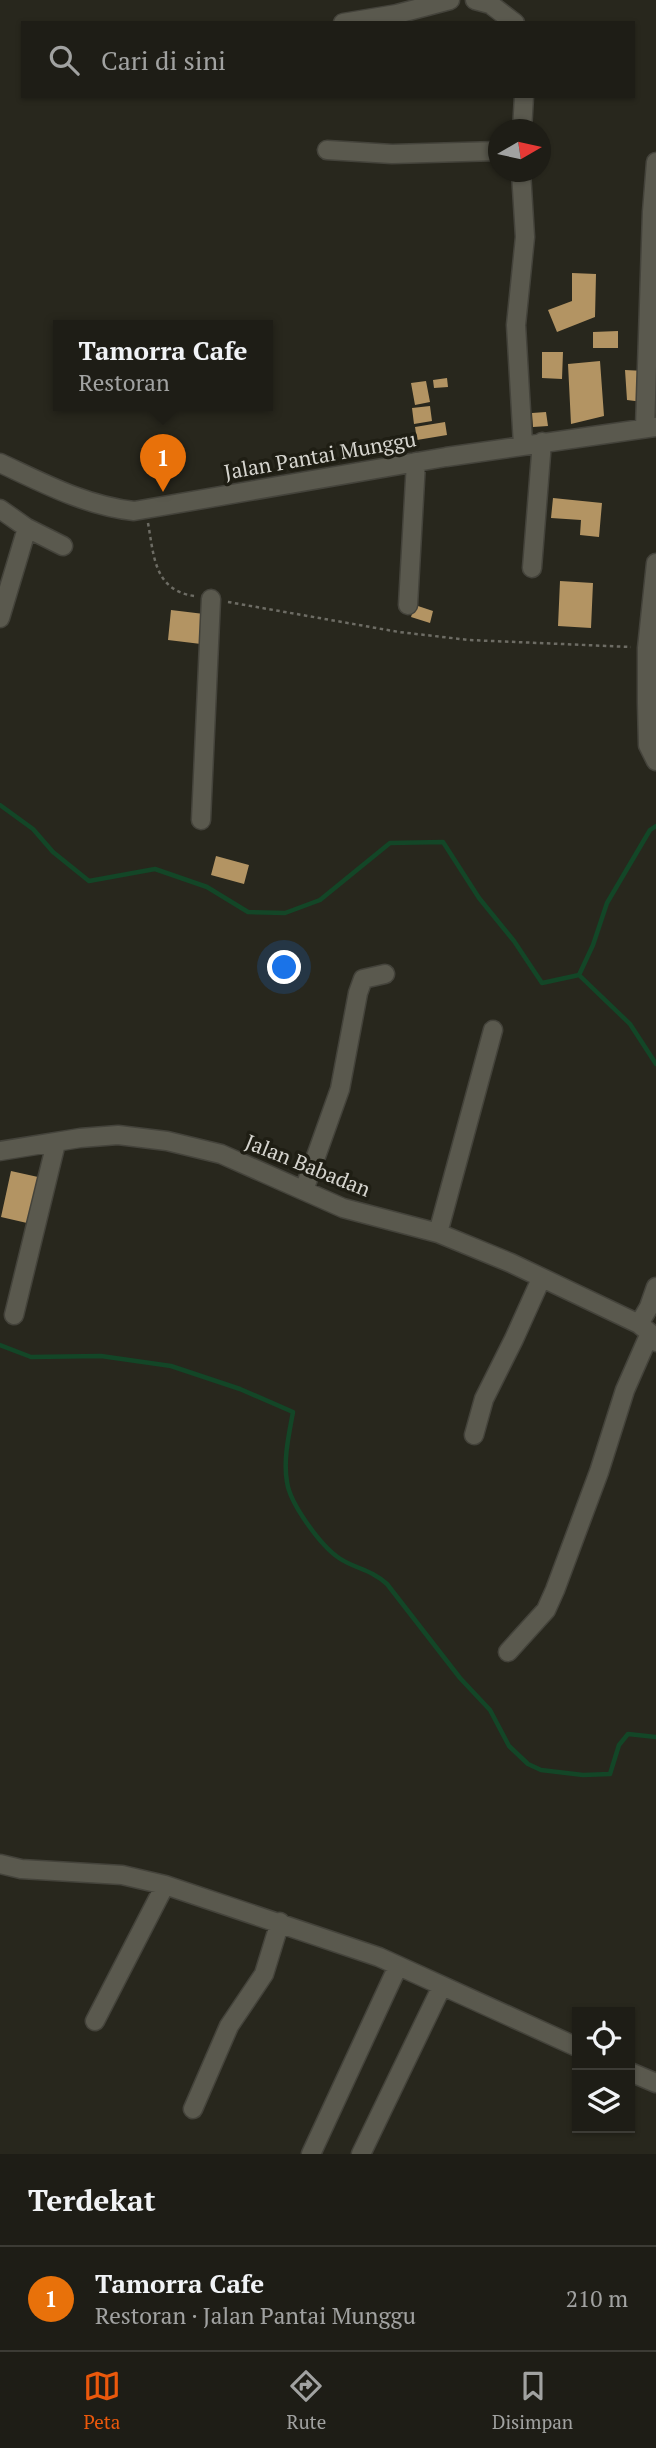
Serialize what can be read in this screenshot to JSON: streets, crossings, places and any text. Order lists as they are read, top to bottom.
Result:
{
  "streets": {
    "street": ["Jalan Pantai Munggu", "Jalan Babadan"]
  },
  "north": "right",
  "page": {
    "search": "Cari di sini",
    "popup": ["Tamorra Cafe", "Restoran"],
    "pins": "1",
    "heading": "Terdekat",
    "list": [
      {
        "mark": "1",
        "name": "Tamorra Cafe",
        "note": "Restoran · Jalan Pantai Munggu",
        "value": "210 m"
      }
    ],
    "nav": ["Peta", "Rute", "Disimpan"]
  }
}
